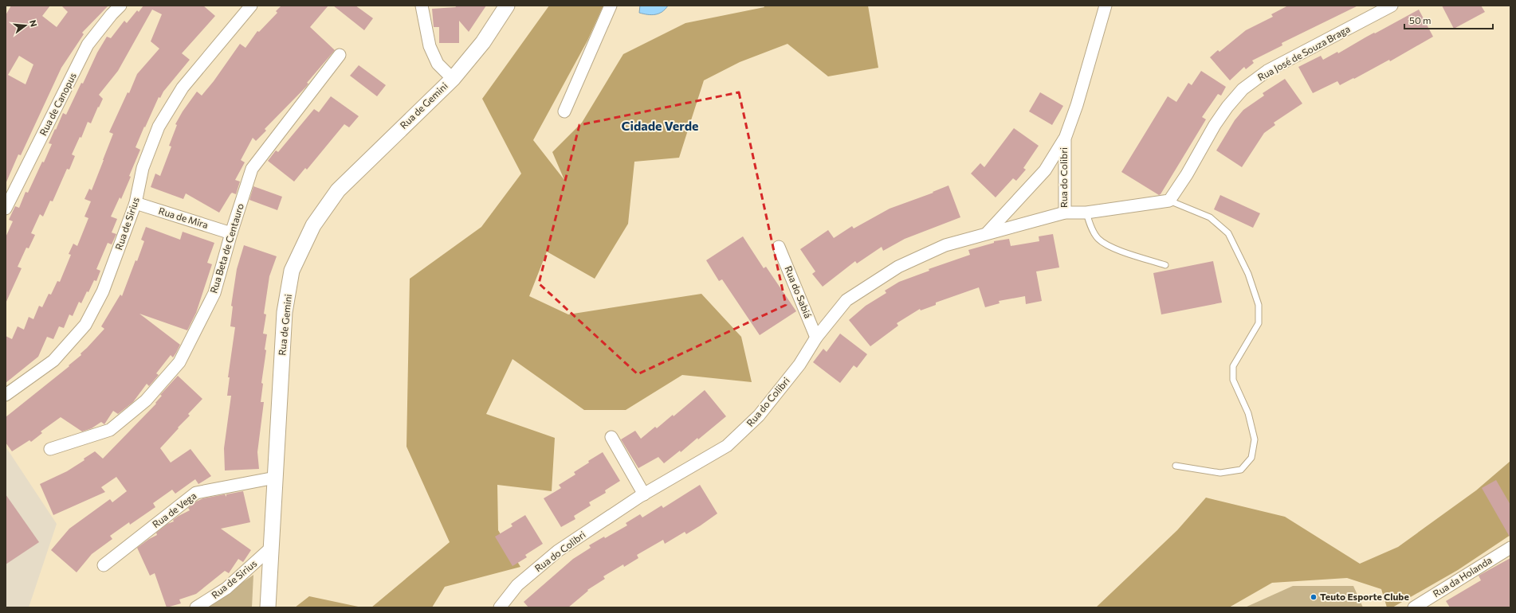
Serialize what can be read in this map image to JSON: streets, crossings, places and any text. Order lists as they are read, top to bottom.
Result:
{
  "streets": {
    "street": [
      "Rua José de Souza Braga",
      "Rua de Canopus",
      "Rua de Gemini",
      "Rua do Colibri",
      "Rua de Mira",
      "Rua de Sirius",
      "Rua Beta de Centauro",
      "Rua do Sabiá",
      "Rua de Vega",
      "Rua da Holanda"
    ]
  },
  "crossings": [
    ["Rua de Gemini", "Rua de Sirius"],
    ["Rua de Gemini", "Rua de Vega"],
    ["Rua do Colibri", "Rua do Sabiá"],
    ["Rua de Mira", "Rua de Sirius"],
    ["Rua de Mira", "Rua Beta de Centauro"]
  ],
  "districts": ["Cidade Verde"],
  "places": ["Teuto Esporte Clube"],
  "scale_bar": "50 m",
  "north": "right"
}
